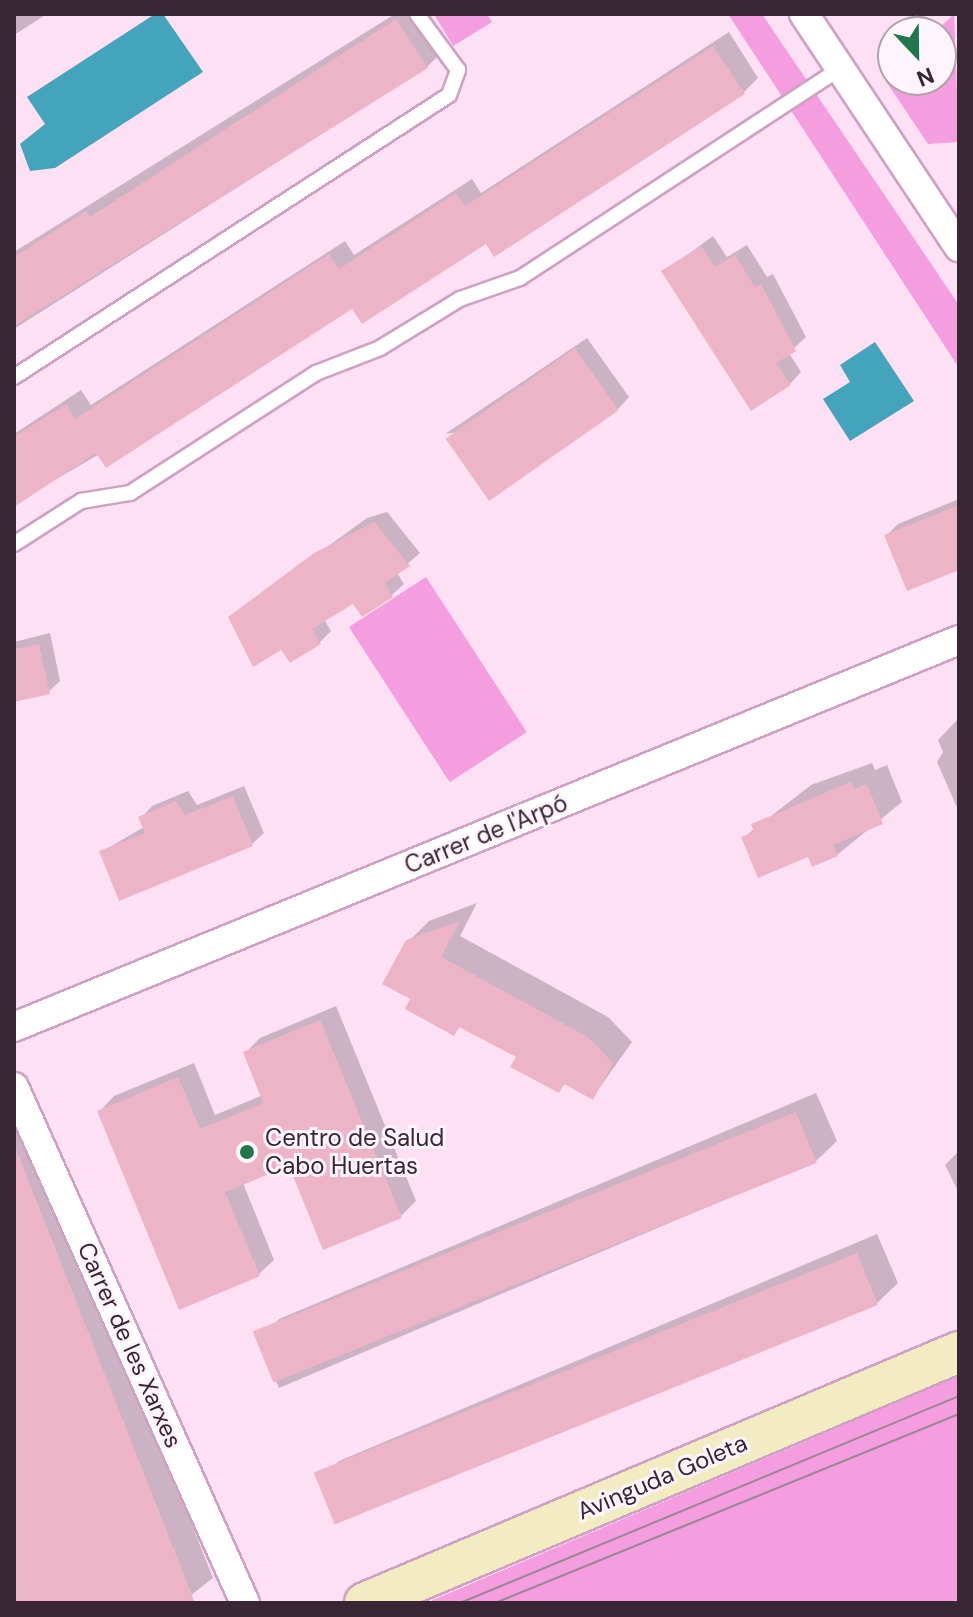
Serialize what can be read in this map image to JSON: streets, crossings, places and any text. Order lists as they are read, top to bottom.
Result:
{
  "streets": {
    "main road": ["Avinguda Goleta"],
    "street": ["Carrer de l'Arpó", "Carrer de les Xarxes"]
  },
  "places": ["Centro de Salud Cabo Huertas"],
  "north": "bottom"
}
